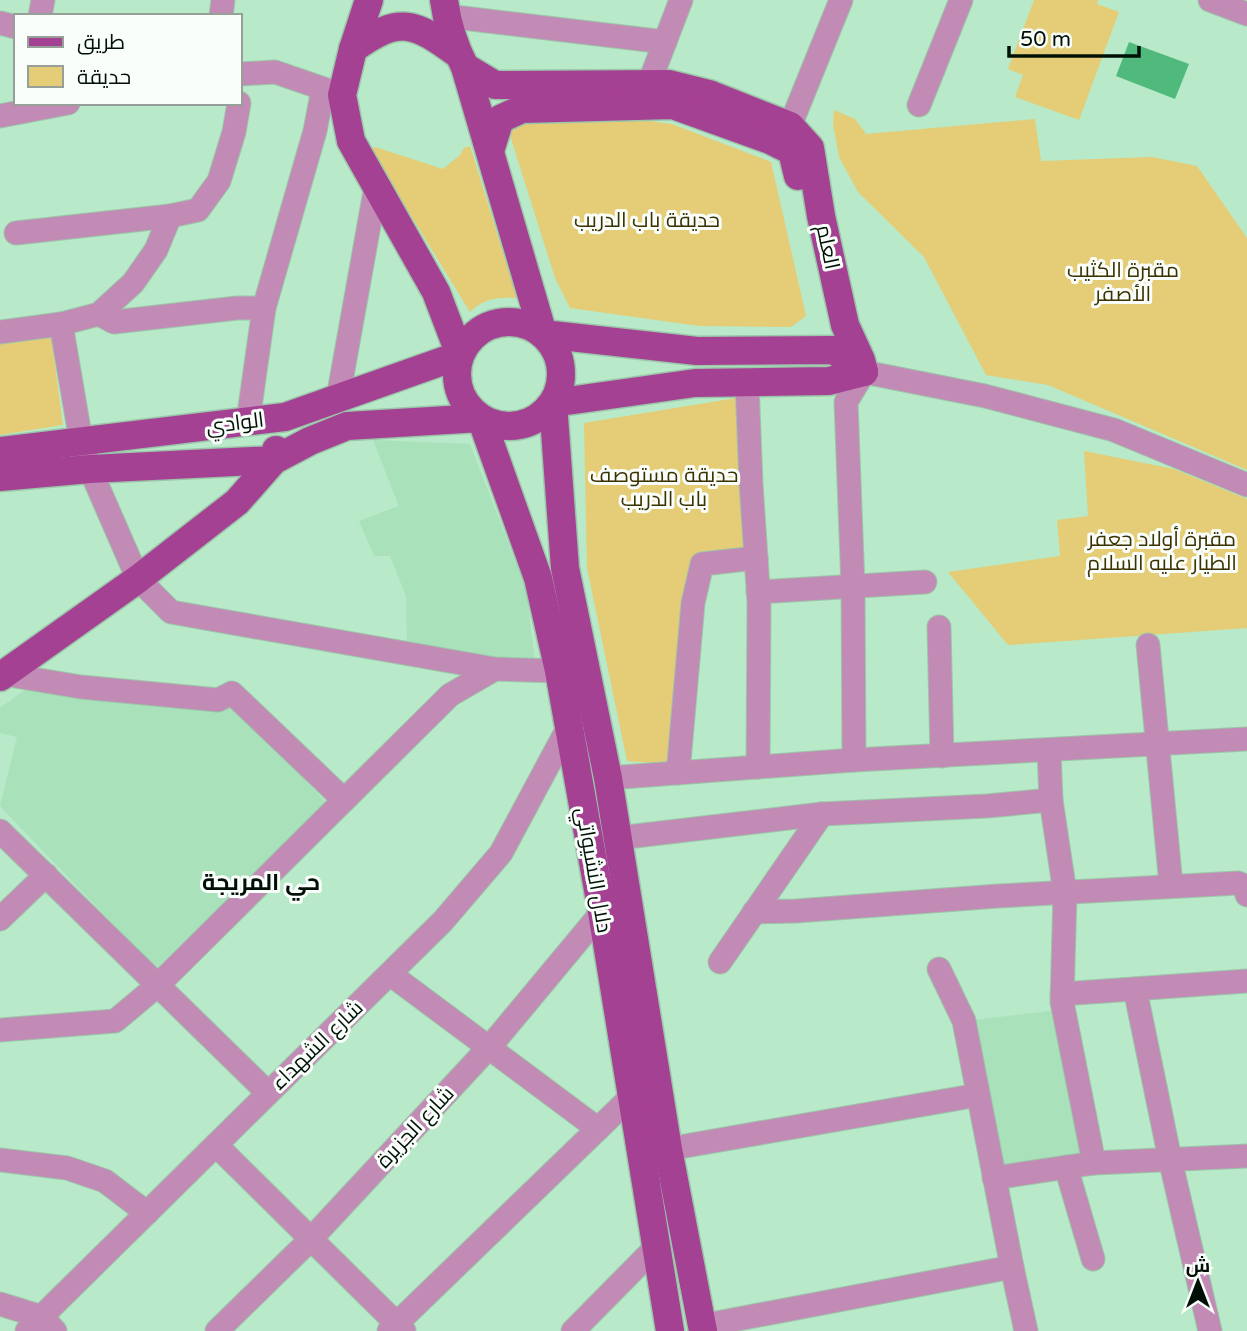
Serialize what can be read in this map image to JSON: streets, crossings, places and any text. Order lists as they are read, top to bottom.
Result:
{
  "streets": {
    "main road": ["العلم", "الوادي", "دلال النشيواتي"],
    "street": ["شارع الشهداء", "شارع الجزيرة"]
  },
  "crossings": [
    ["الوادي", "دلال النشيواتي"],
    ["دلال النشيواتي", "شارع الشهداء"],
    ["دلال النشيواتي", "شارع الجزيرة"]
  ],
  "districts": ["حي المريجة"],
  "parks": [
    "حديقة باب الدريب",
    "مقبرة الكثيب الأصفر",
    "حديقة مستوصف باب الدريب",
    "مقبرة أولاد جعفر الطيار عليه السلام"
  ],
  "legend": ["طريق", "حديقة"],
  "scale_bar": "50 m",
  "north": "top"
}
